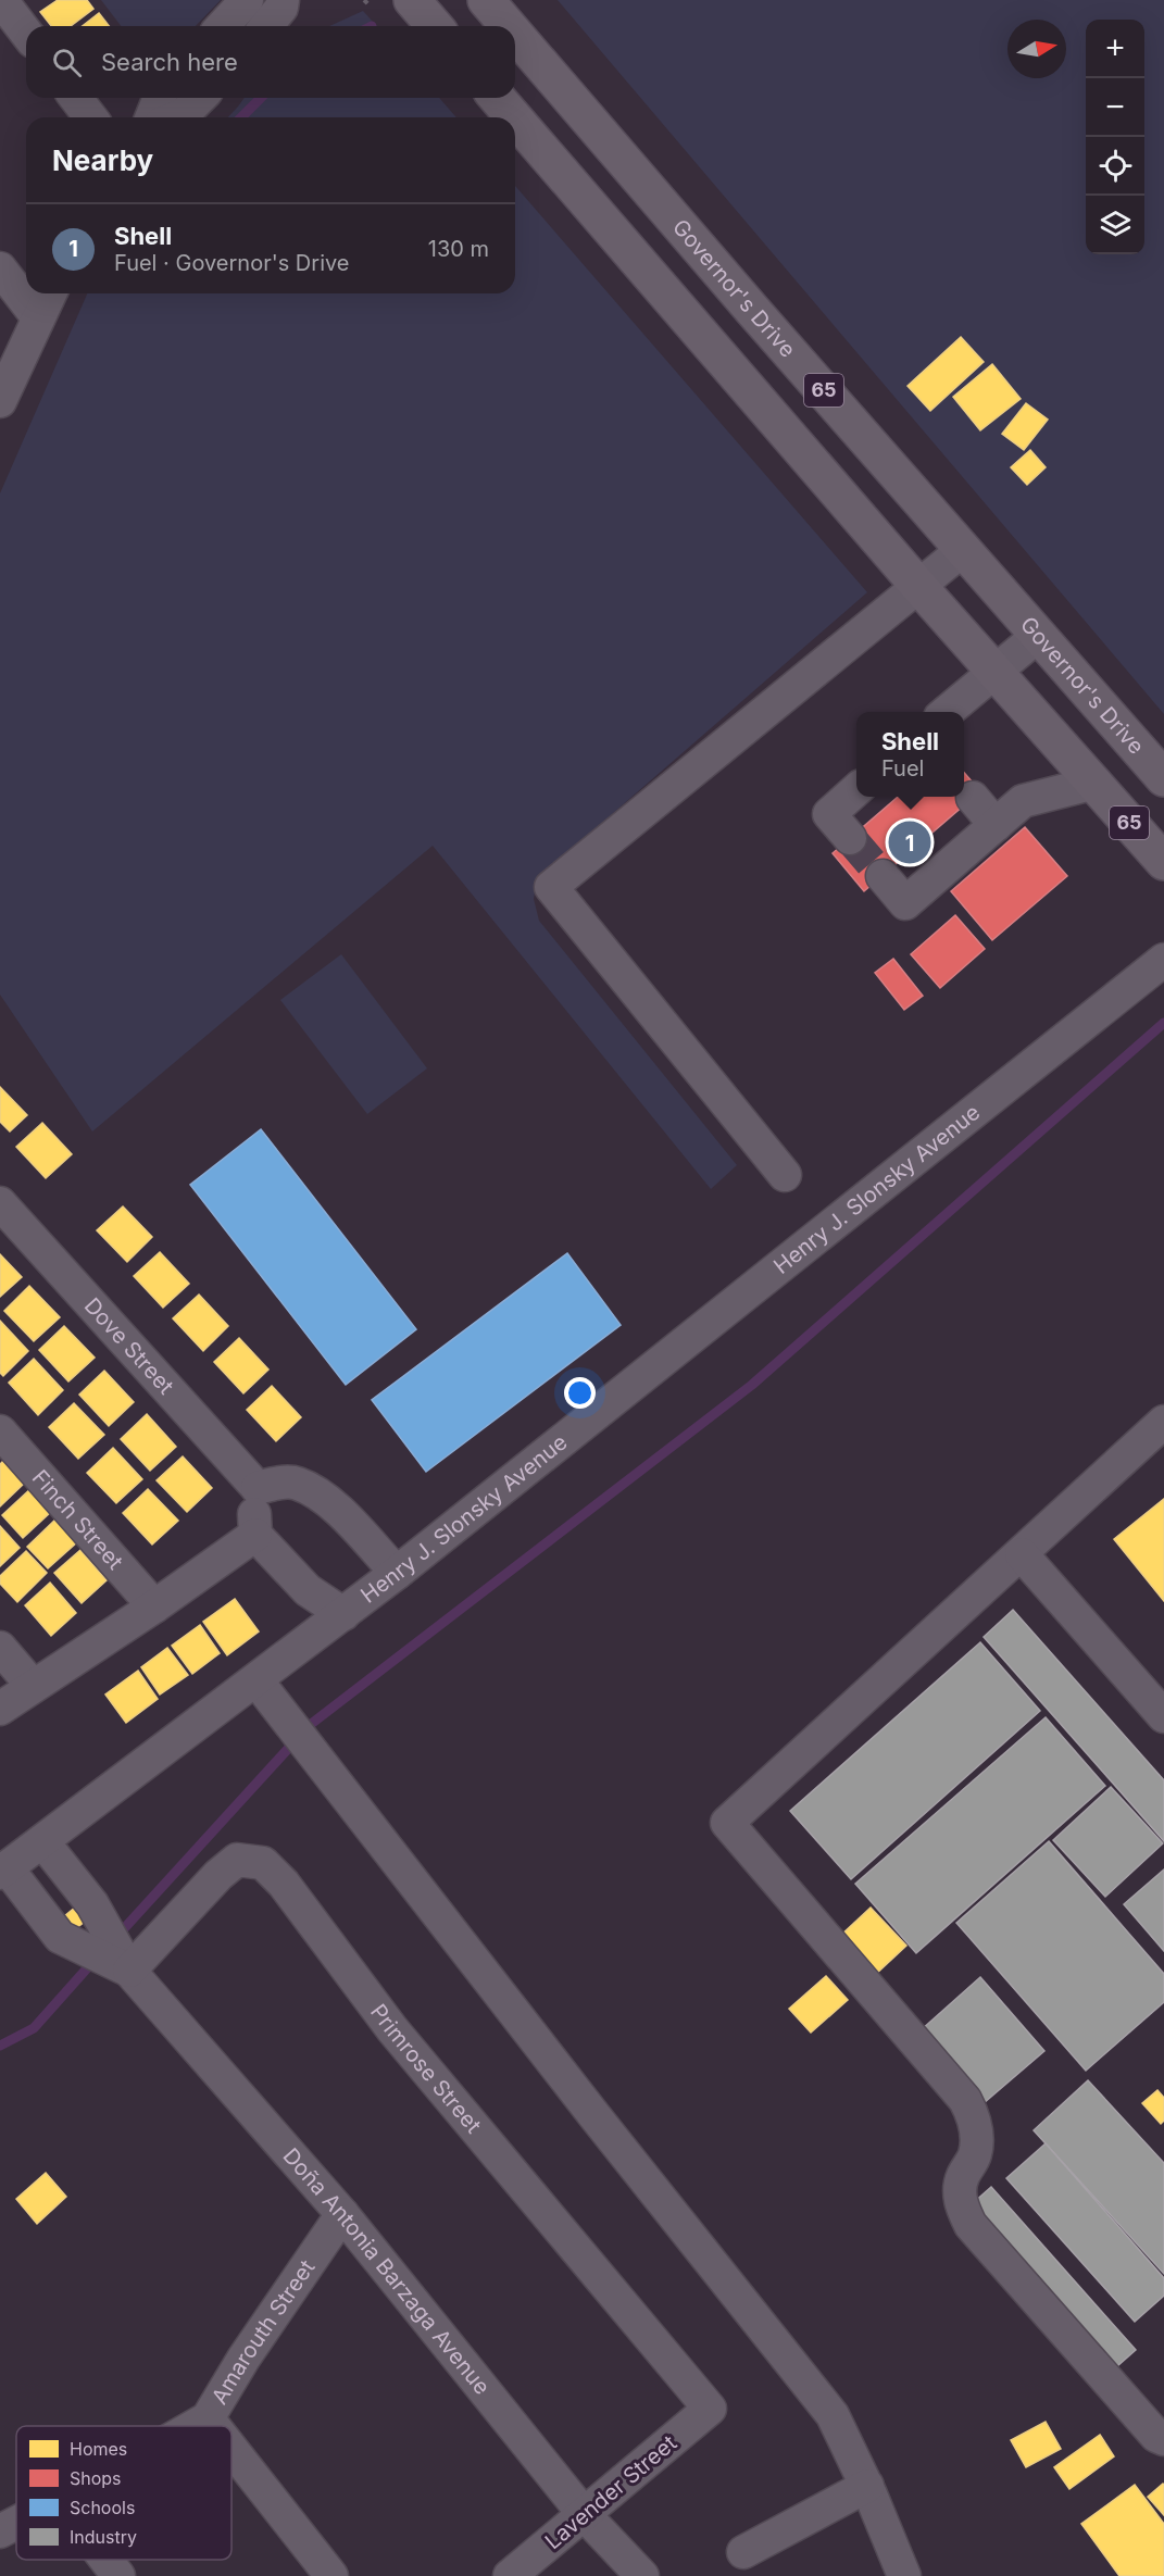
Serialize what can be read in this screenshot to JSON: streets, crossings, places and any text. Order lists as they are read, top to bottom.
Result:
{
  "streets": {
    "main road": ["Governor's Drive", "65"],
    "street": [
      "Henry J. Slonsky Avenue",
      "Dove Street",
      "Finch Street",
      "Primrose Street",
      "Doña Antonia Barzaga Avenue",
      "Amarouth Street",
      "Lavender Street"
    ]
  },
  "crossings": [
    ["Henry J. Slonsky Avenue", "Doña Antonia Barzaga Avenue"],
    ["Primrose Street", "Doña Antonia Barzaga Avenue"],
    ["Primrose Street", "Lavender Street"],
    ["Doña Antonia Barzaga Avenue", "Amarouth Street"],
    ["Doña Antonia Barzaga Avenue", "Lavender Street"]
  ],
  "legend": [
    "Homes",
    "Shops",
    "Schools",
    "Industry"
  ],
  "north": "right",
  "page": {
    "map_buttons": ["+", "−"],
    "search": "Search here",
    "heading": "Nearby",
    "list": [
      {
        "mark": "1",
        "name": "Shell",
        "note": "Fuel · Governor's Drive",
        "value": "130 m"
      }
    ],
    "popup": ["Shell", "Fuel"],
    "pins": "1"
  }
}
